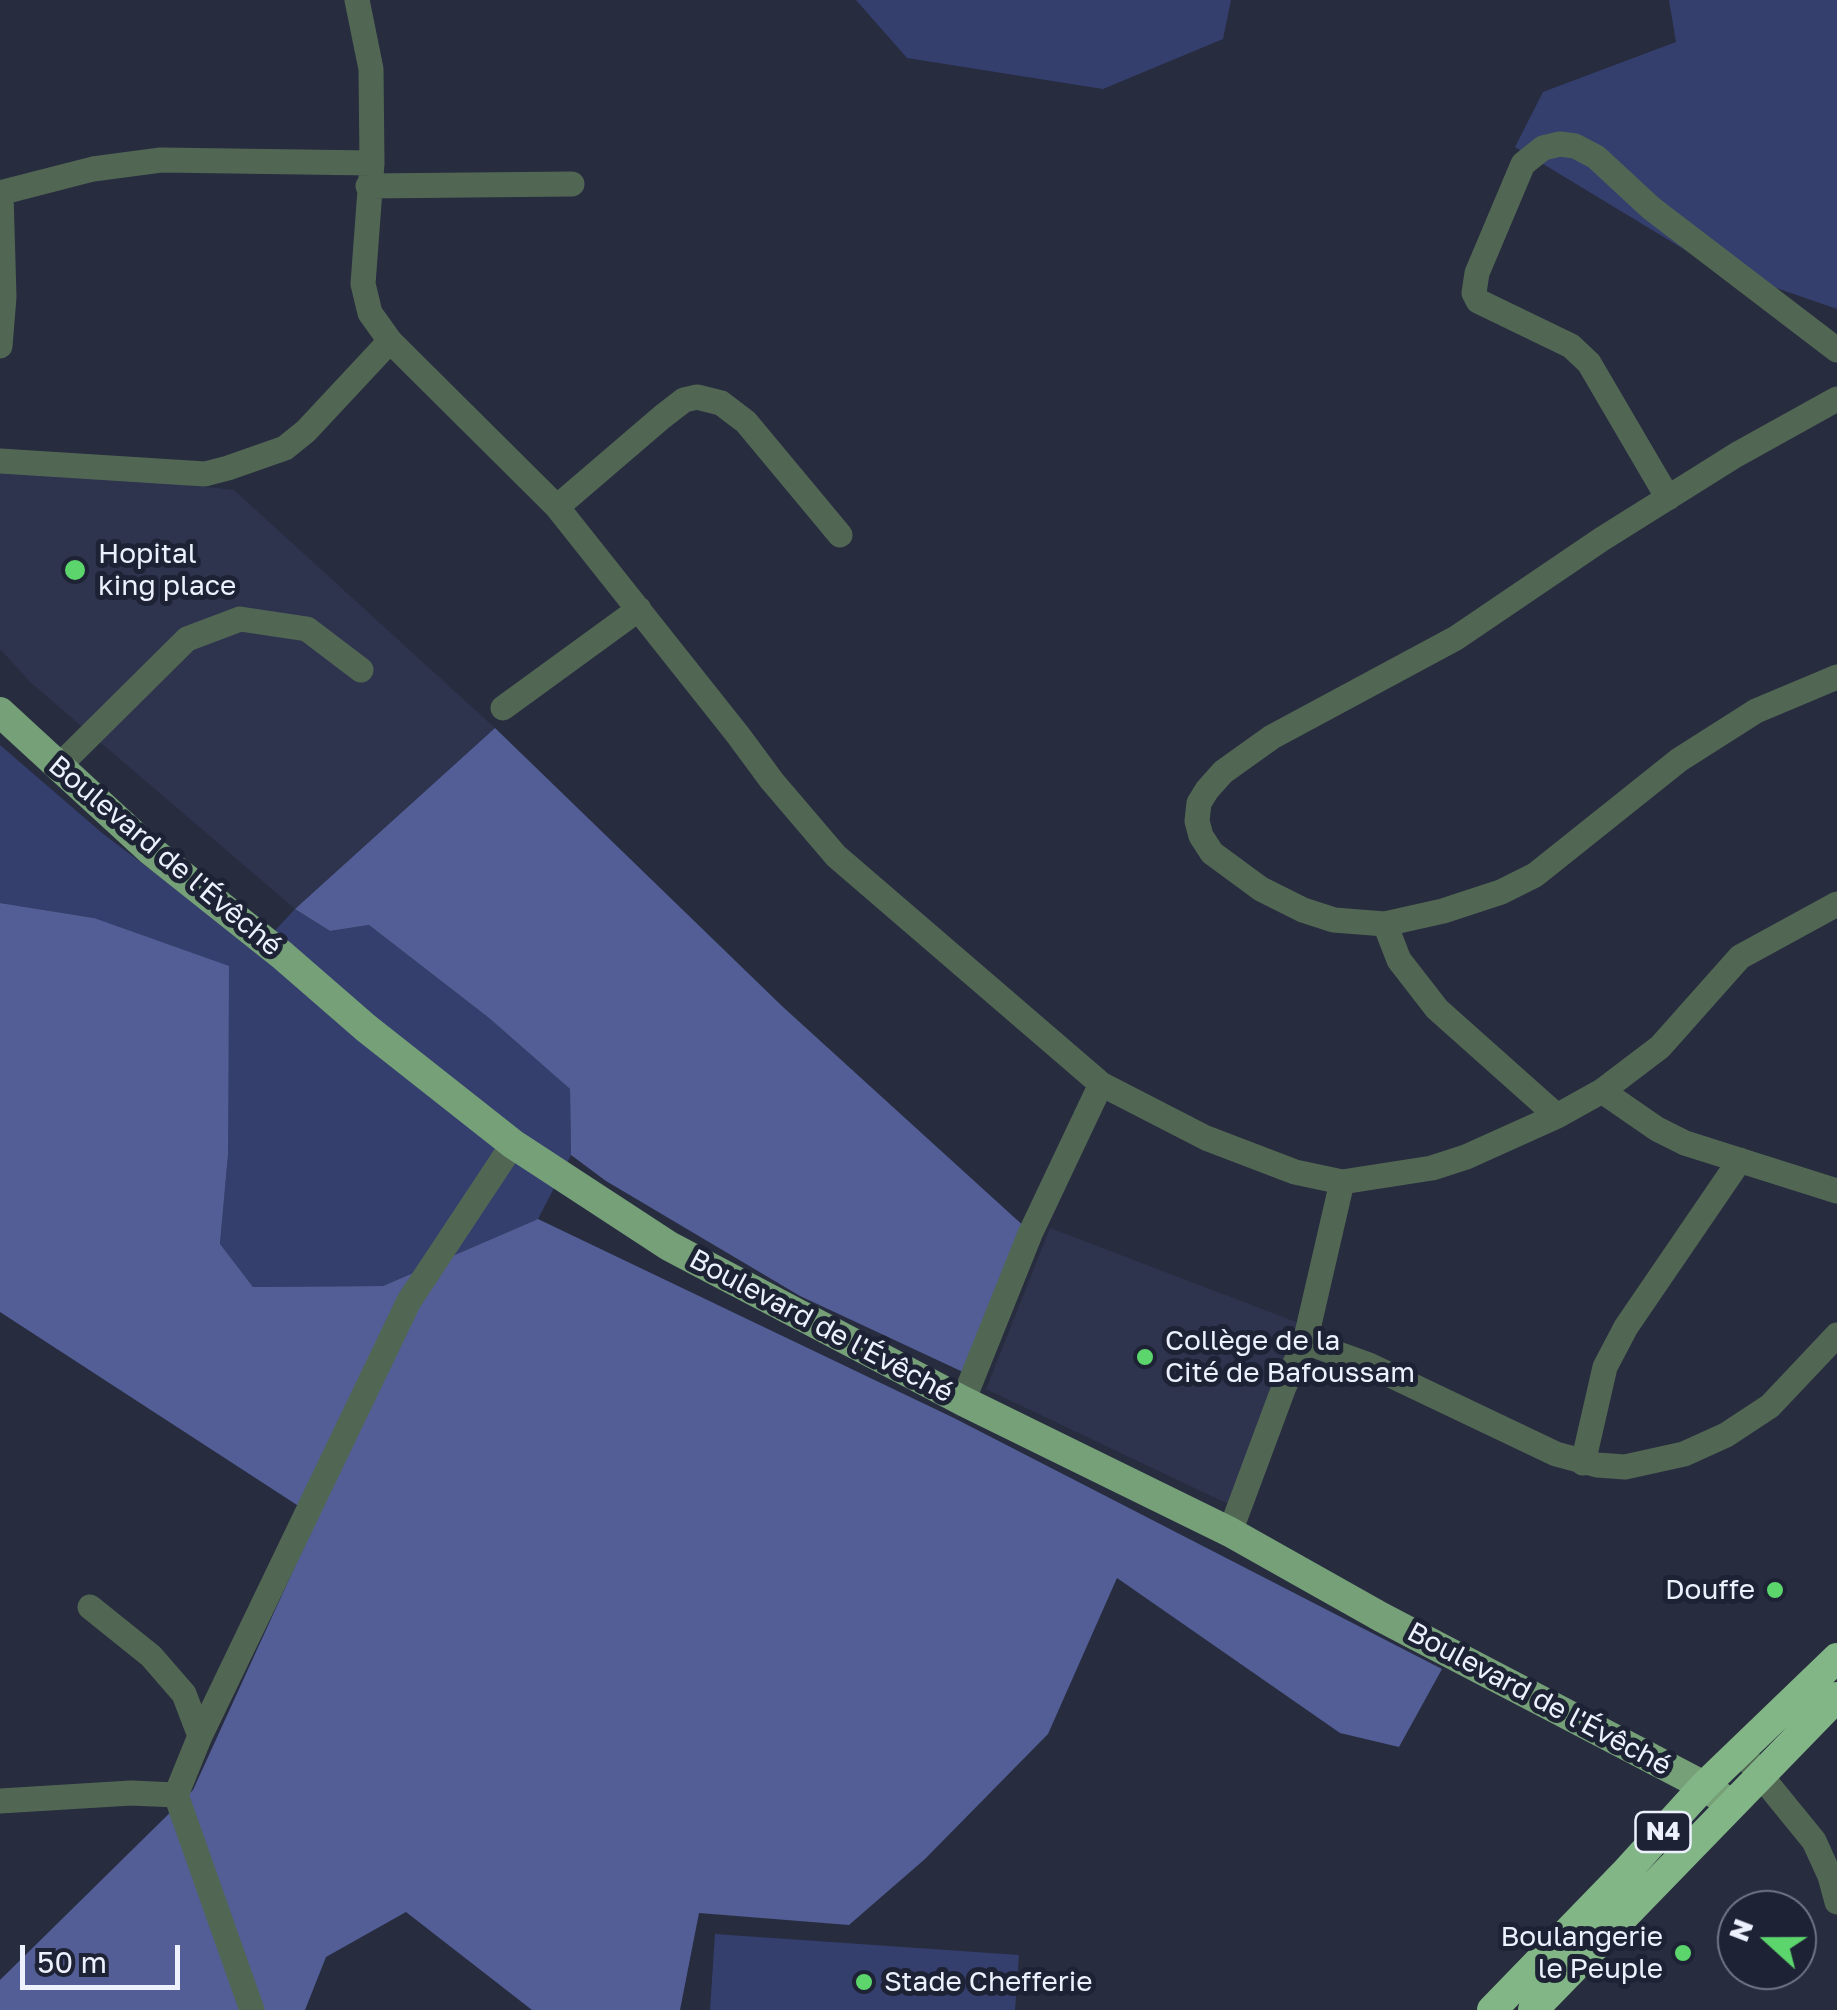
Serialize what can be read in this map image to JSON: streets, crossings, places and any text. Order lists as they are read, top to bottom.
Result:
{
  "streets": {
    "highway": ["N4"],
    "main road": ["Boulevard de l'Évêché"]
  },
  "crossings": [
    ["Boulevard de l'Évêché", "N4"]
  ],
  "places": [
    "Hopital king place",
    "Collège de la Cité de Bafoussam",
    "Douffe",
    "Boulangerie le Peuple",
    "Stade Chefferie"
  ],
  "scale_bar": "50 m",
  "north": "left"
}
